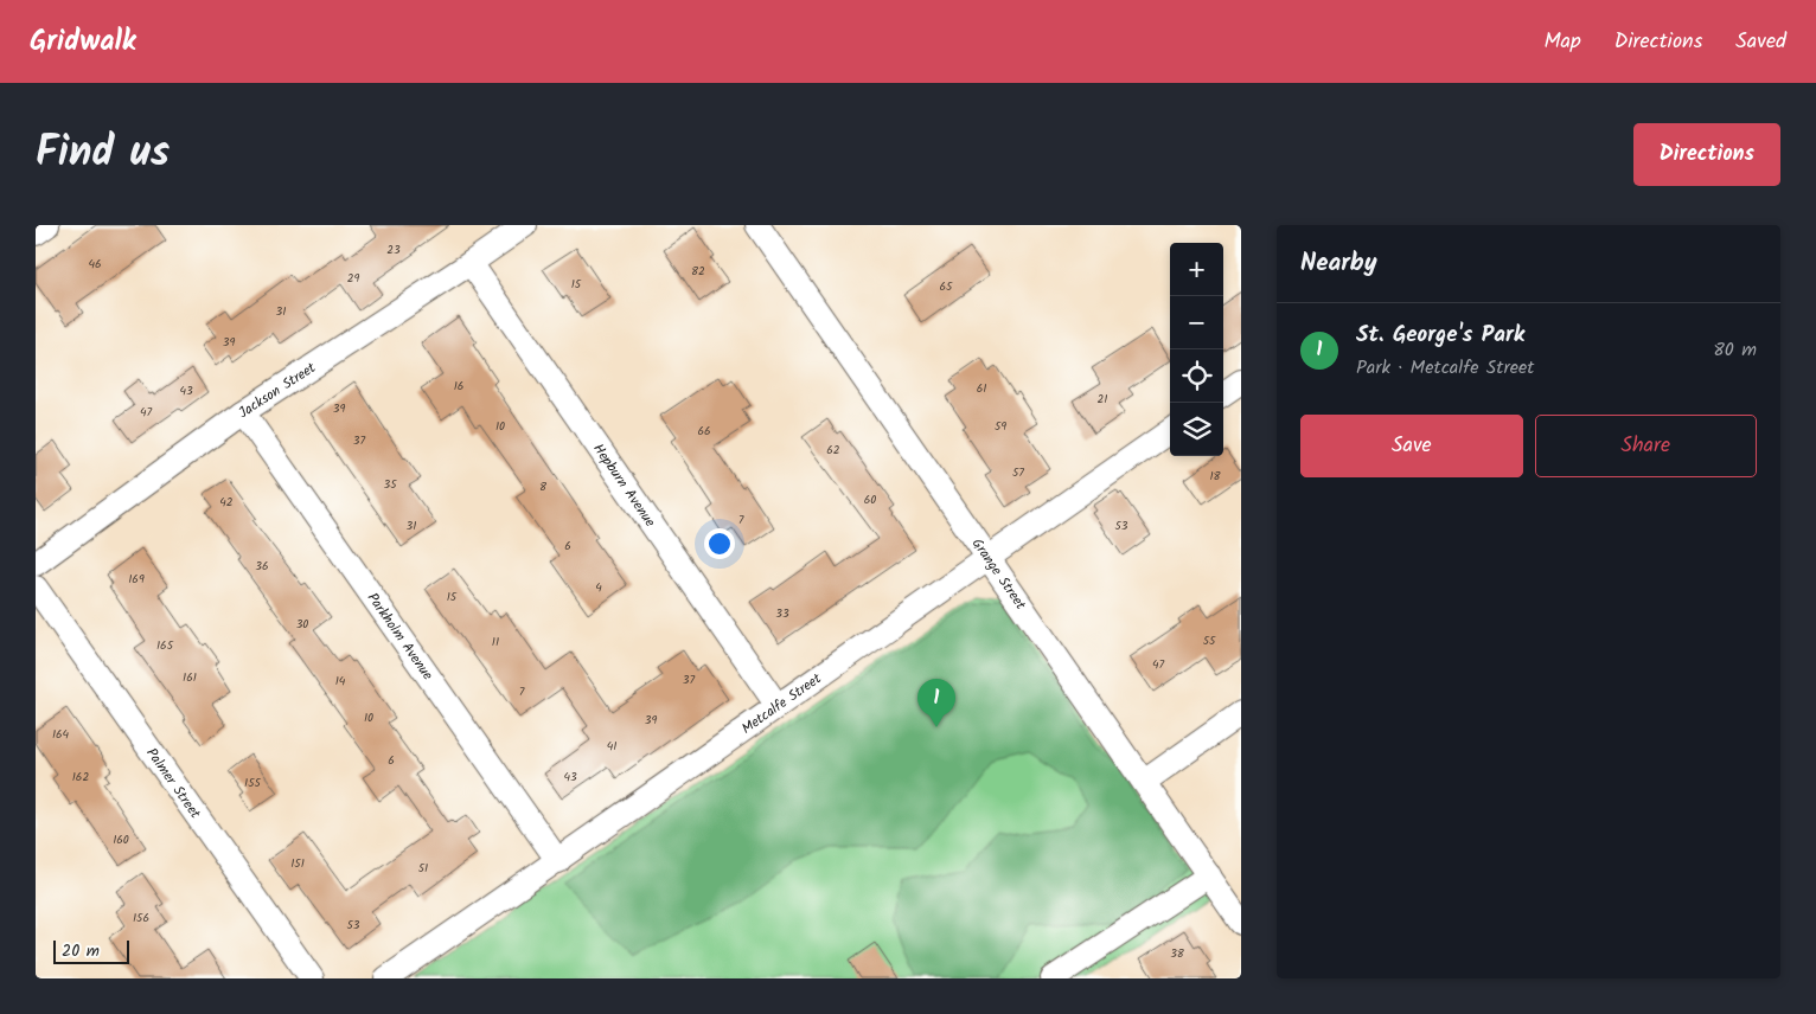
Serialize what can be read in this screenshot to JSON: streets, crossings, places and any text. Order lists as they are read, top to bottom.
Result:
{
  "streets": {
    "street": [
      "Jackson Street",
      "Hepburn Avenue",
      "Grange Street",
      "Parkholm Avenue",
      "Metcalfe Street",
      "Palmer Street"
    ]
  },
  "crossings": [
    ["Jackson Street", "Hepburn Avenue"],
    ["Jackson Street", "Parkholm Avenue"],
    ["Hepburn Avenue", "Metcalfe Street"],
    ["Grange Street", "Metcalfe Street"],
    ["Parkholm Avenue", "Metcalfe Street"]
  ],
  "house_numbers": [
    "23",
    "46",
    "82",
    "29",
    "15",
    "65",
    "31",
    "39",
    "16",
    "61",
    "43",
    "21",
    "39",
    "47",
    "10",
    "59",
    "66",
    "37",
    "62",
    "57",
    "18",
    "35",
    "8",
    "60",
    "42",
    "7",
    "31",
    "53",
    "6",
    "36",
    "169",
    "4",
    "15",
    "33",
    "30",
    "55",
    "11",
    "165",
    "47",
    "161",
    "37",
    "14",
    "7",
    "10",
    "39",
    "164",
    "41",
    "6",
    "162",
    "43",
    "155",
    "160",
    "151",
    "51",
    "156",
    "53",
    "38"
  ],
  "scale_bar": "20 m",
  "page": {
    "header": "Gridwalk",
    "nav": ["Map", "Directions", "Saved"],
    "title": "Find us",
    "buttons": [
      "Directions",
      ["Save", "Share"]
    ],
    "heading": "Nearby",
    "map_buttons": ["+", "−"],
    "list": [
      {
        "mark": "1",
        "name": "St. George's Park",
        "note": "Park · Metcalfe Street",
        "value": "80 m"
      }
    ],
    "pins": "1",
    "scale": "20 m"
  }
}
